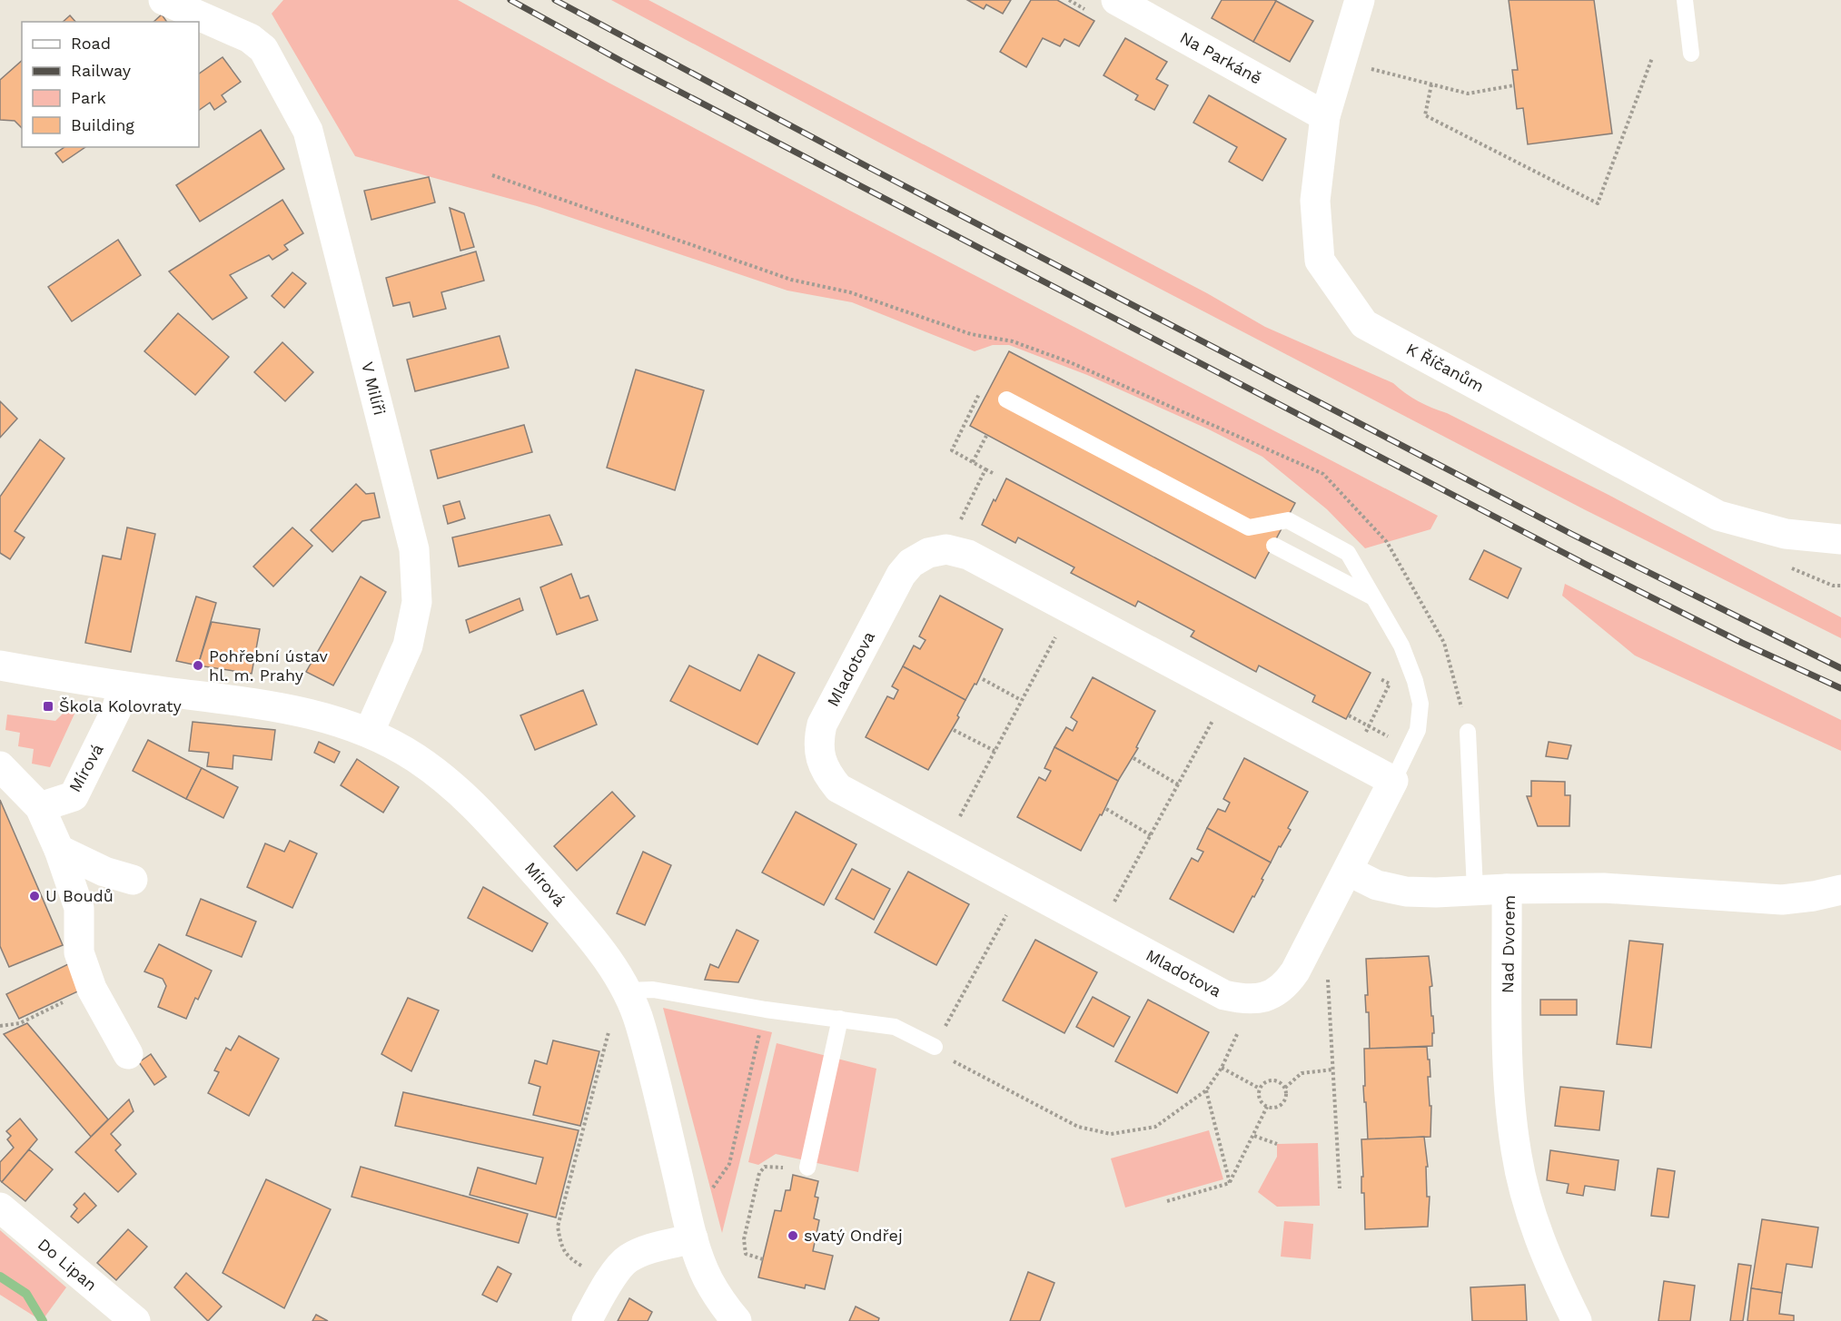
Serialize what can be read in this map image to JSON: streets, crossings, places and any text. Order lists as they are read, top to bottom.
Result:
{
  "streets": {
    "street": [
      "Na Parkáně",
      "K Říčanům",
      "V Milíři",
      "Mladotova",
      "Mírová",
      "Nad Dvorem",
      "Do Lipan"
    ]
  },
  "crossings": [
    ["Na Parkáně", "K Říčanům"],
    ["V Milíři", "Mírová"]
  ],
  "places": {
    "other": ["Pohřební ústav hl. m. Prahy", "U Boudů", "svatý Ondřej"],
    "transit": ["Škola Kolovraty"]
  },
  "legend": [
    "Road",
    "Railway",
    "Park",
    "Building"
  ]
}
